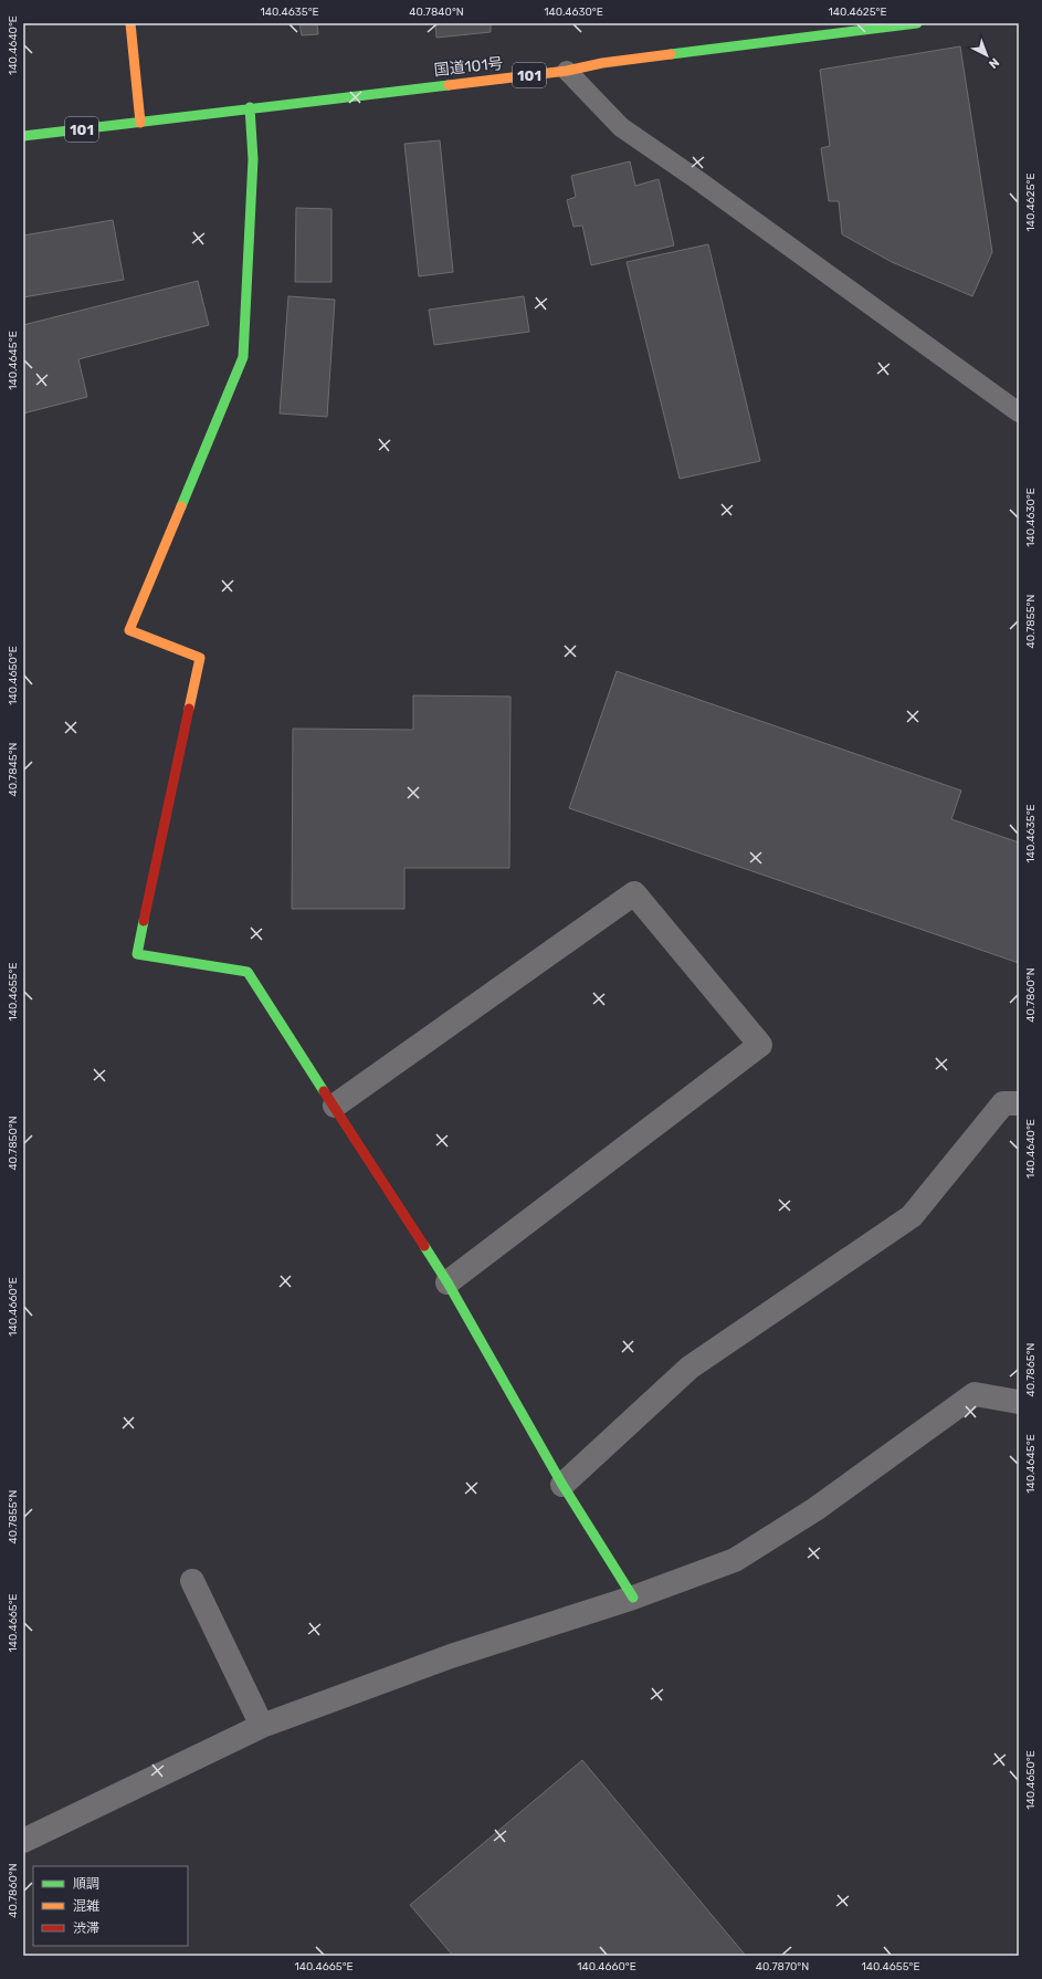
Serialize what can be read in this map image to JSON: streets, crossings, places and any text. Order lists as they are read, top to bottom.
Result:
{
  "streets": {
    "main road": ["国道101号", "101"]
  },
  "legend": ["順調", "混雑", "渋滞"],
  "north": "bottom right",
  "coordinates": [
    "140.4635°E",
    "40.7840°N",
    "140.4630°E",
    "140.4625°E",
    "140.4640°E",
    "140.4645°E",
    "40.7855°N",
    "140.4650°E",
    "40.7845°N",
    "140.4655°E",
    "40.7860°N",
    "40.7850°N",
    "140.4660°E",
    "40.7865°N",
    "140.4665°E",
    "40.7870°N"
  ]
}
